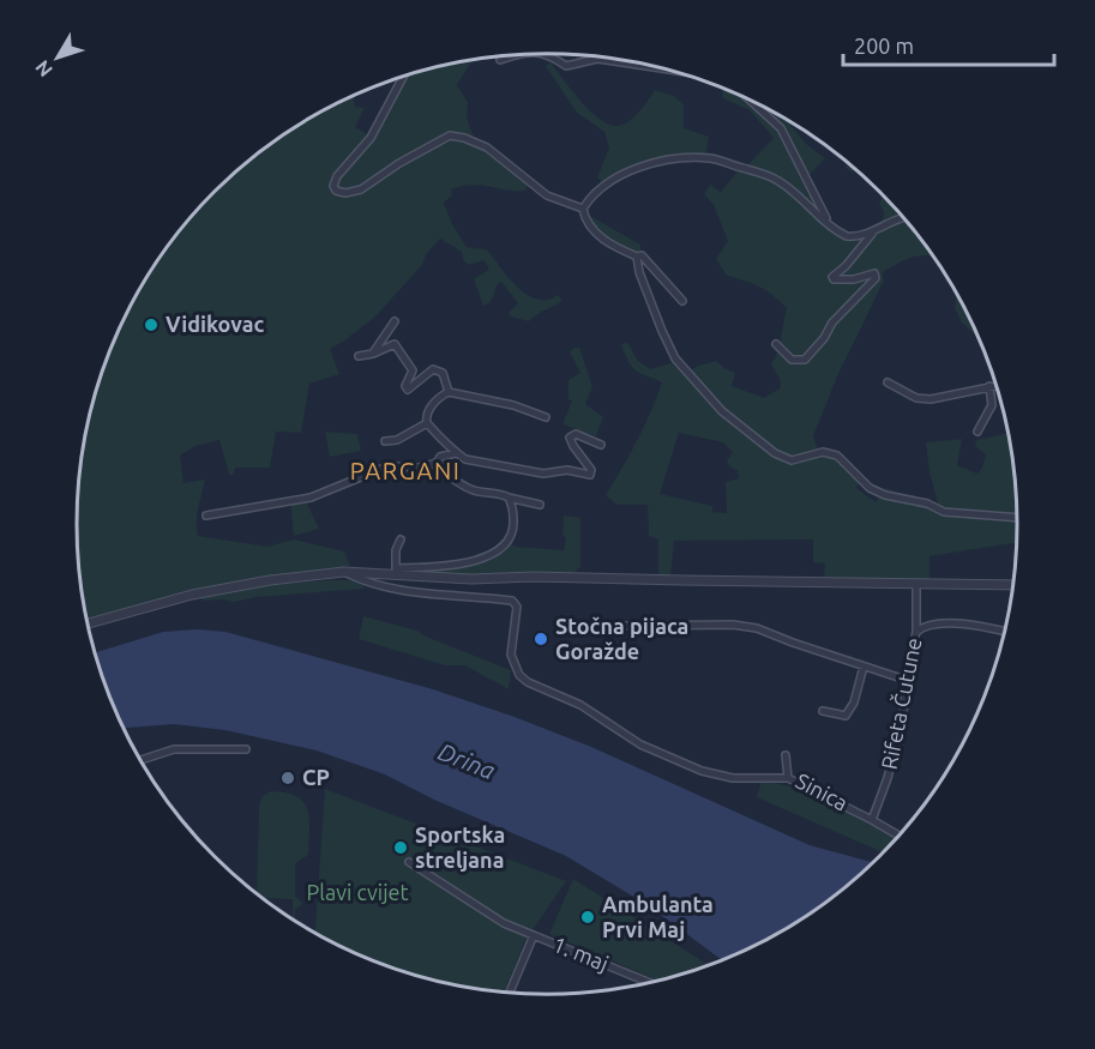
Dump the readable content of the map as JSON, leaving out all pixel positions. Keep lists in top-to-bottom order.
{
  "streets": {
    "street": ["Rifeta Čutune", "Sinica", "1. maj"]
  },
  "crossings": [
    ["Rifeta Čutune", "Sinica"]
  ],
  "districts": ["PARGANI"],
  "water": ["Drina"],
  "parks": ["Plavi cvijet"],
  "places": [
    "Vidikovac",
    "Stočna pijaca Goražde",
    "CP",
    "Sportska streljana",
    "Ambulanta Prvi Maj"
  ],
  "scale_bar": "200 m",
  "north": "bottom left"
}
